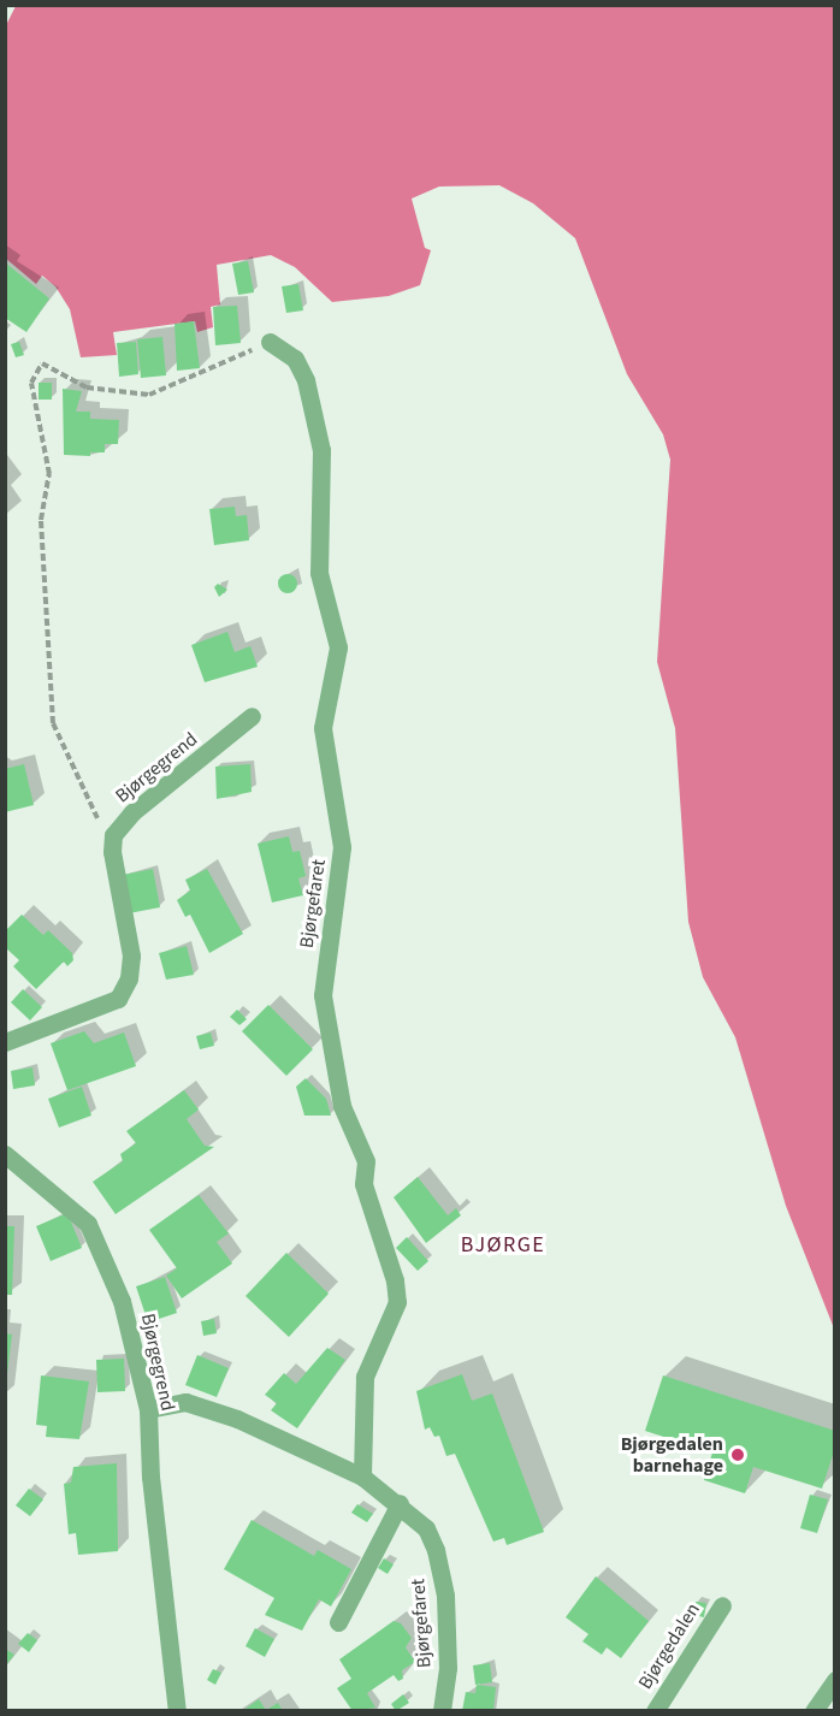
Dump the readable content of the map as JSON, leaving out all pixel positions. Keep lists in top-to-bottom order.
{
  "streets": {
    "street": ["Bjørgegrend", "Bjørgefaret", "Bjørgedalen"]
  },
  "crossings": [
    ["Bjørgegrend", "Bjørgefaret"]
  ],
  "districts": ["BJØRGE"],
  "places": ["Bjørgedalen barnehage"]
}
